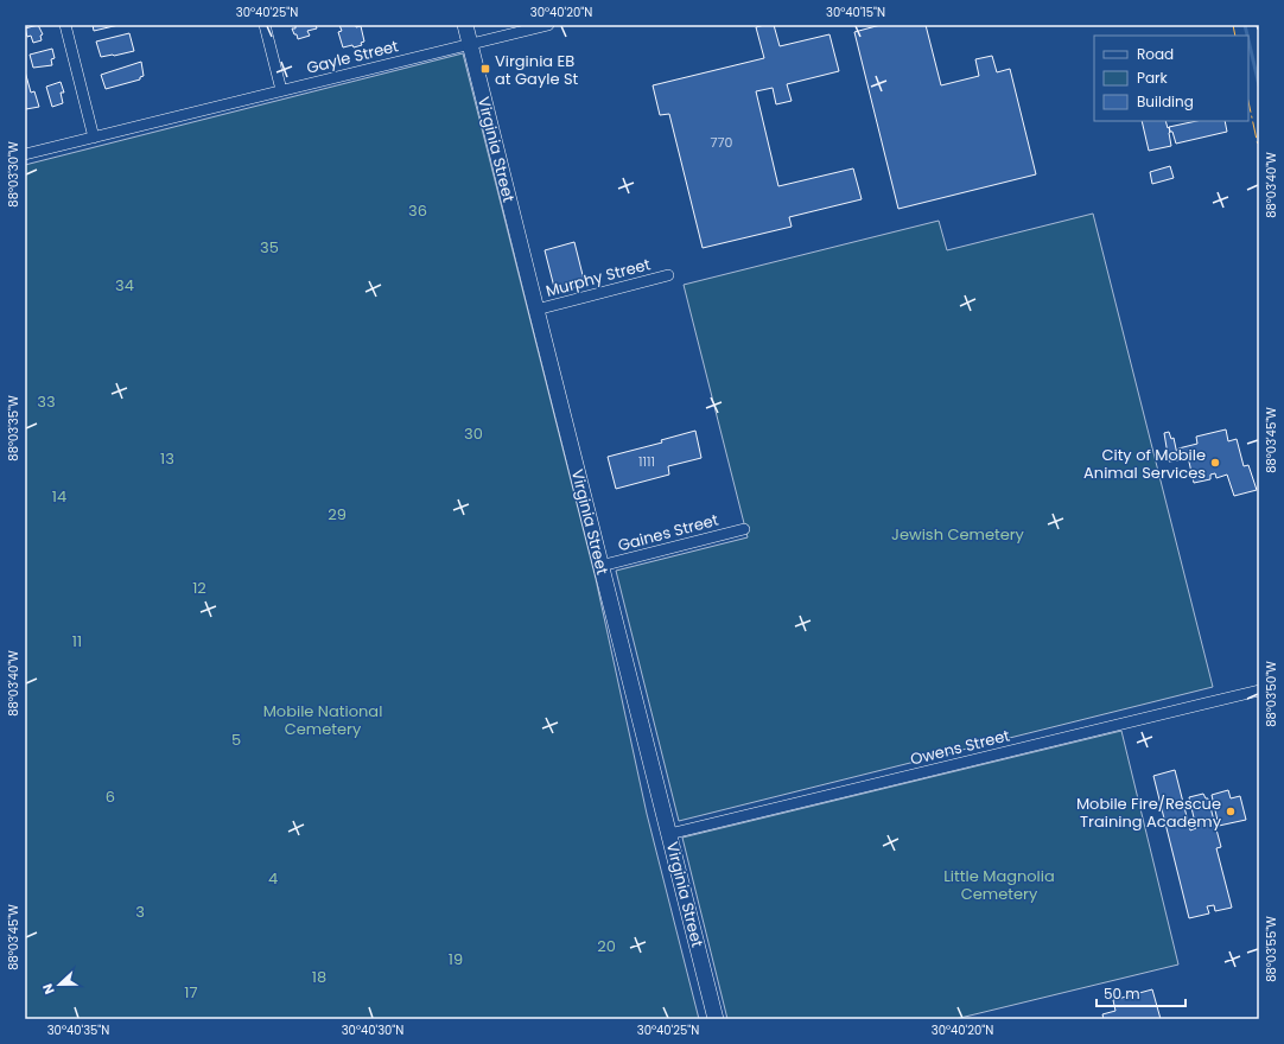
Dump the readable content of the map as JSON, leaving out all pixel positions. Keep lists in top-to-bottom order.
{
  "streets": {
    "street": [
      "Gayle Street",
      "Virginia Street",
      "Murphy Street",
      "Gaines Street",
      "Owens Street"
    ]
  },
  "crossings": [
    ["Gayle Street", "Virginia Street"],
    ["Virginia Street", "Murphy Street"],
    ["Virginia Street", "Gaines Street"],
    ["Virginia Street", "Owens Street"]
  ],
  "parks": [
    "36",
    "35",
    "34",
    "33",
    "30",
    "13",
    "14",
    "29",
    "Jewish Cemetery",
    "12",
    "11",
    "Mobile National Cemetery",
    "5",
    "6",
    "Little Magnolia Cemetery",
    "4",
    "3",
    "20",
    "19",
    "18",
    "17"
  ],
  "places": {
    "transit": ["Virginia EB at Gayle St"],
    "other": ["City of Mobile Animal Services", "Mobile Fire/Rescue Training Academy"]
  },
  "house_numbers": ["770", "1111"],
  "legend": ["Road", "Park", "Building"],
  "scale_bar": "50 m",
  "north": "left",
  "coordinates": [
    "30°40'25\"N",
    "30°40'20\"N",
    "30°40'15\"N",
    "88°03'30\"W",
    "88°03'40\"W",
    "88°03'35\"W",
    "88°03'45\"W",
    "88°03'50\"W",
    "88°03'55\"W",
    "30°40'35\"N",
    "30°40'30\"N"
  ]
}
